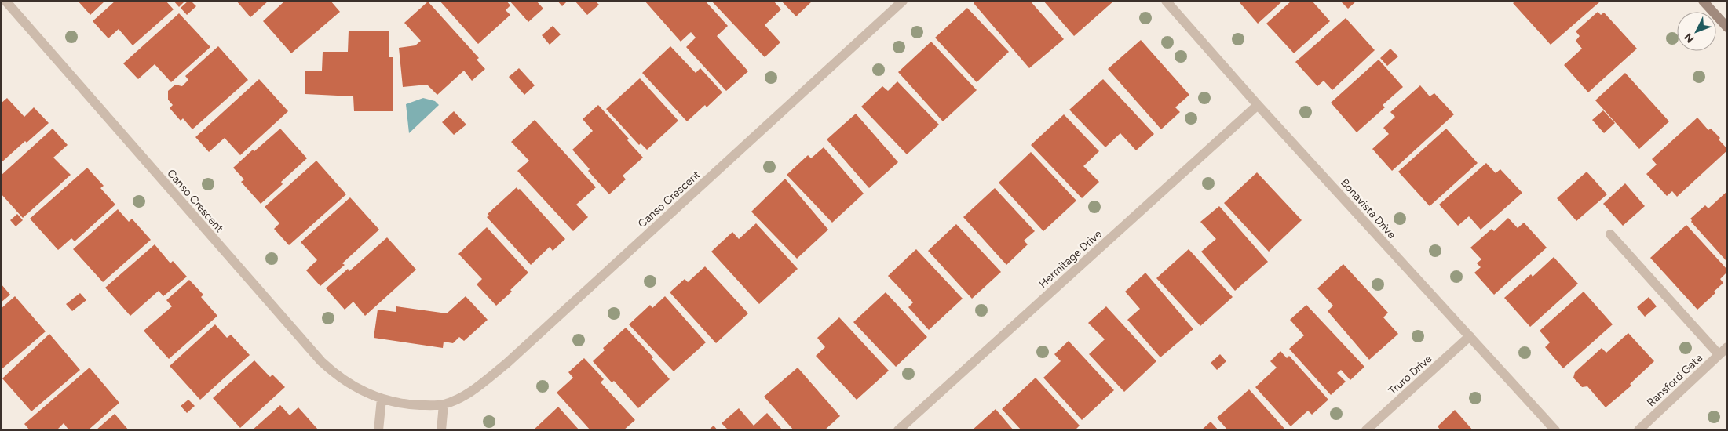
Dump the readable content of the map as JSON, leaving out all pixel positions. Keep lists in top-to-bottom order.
{
  "streets": {
    "street": [
      "Canso Crescent",
      "Bonavista Drive",
      "Hermitage Drive",
      "Truro Drive",
      "Ransford Gate"
    ]
  },
  "crossings": [
    ["Bonavista Drive", "Hermitage Drive"],
    ["Bonavista Drive", "Truro Drive"]
  ],
  "north": "bottom left"
}
